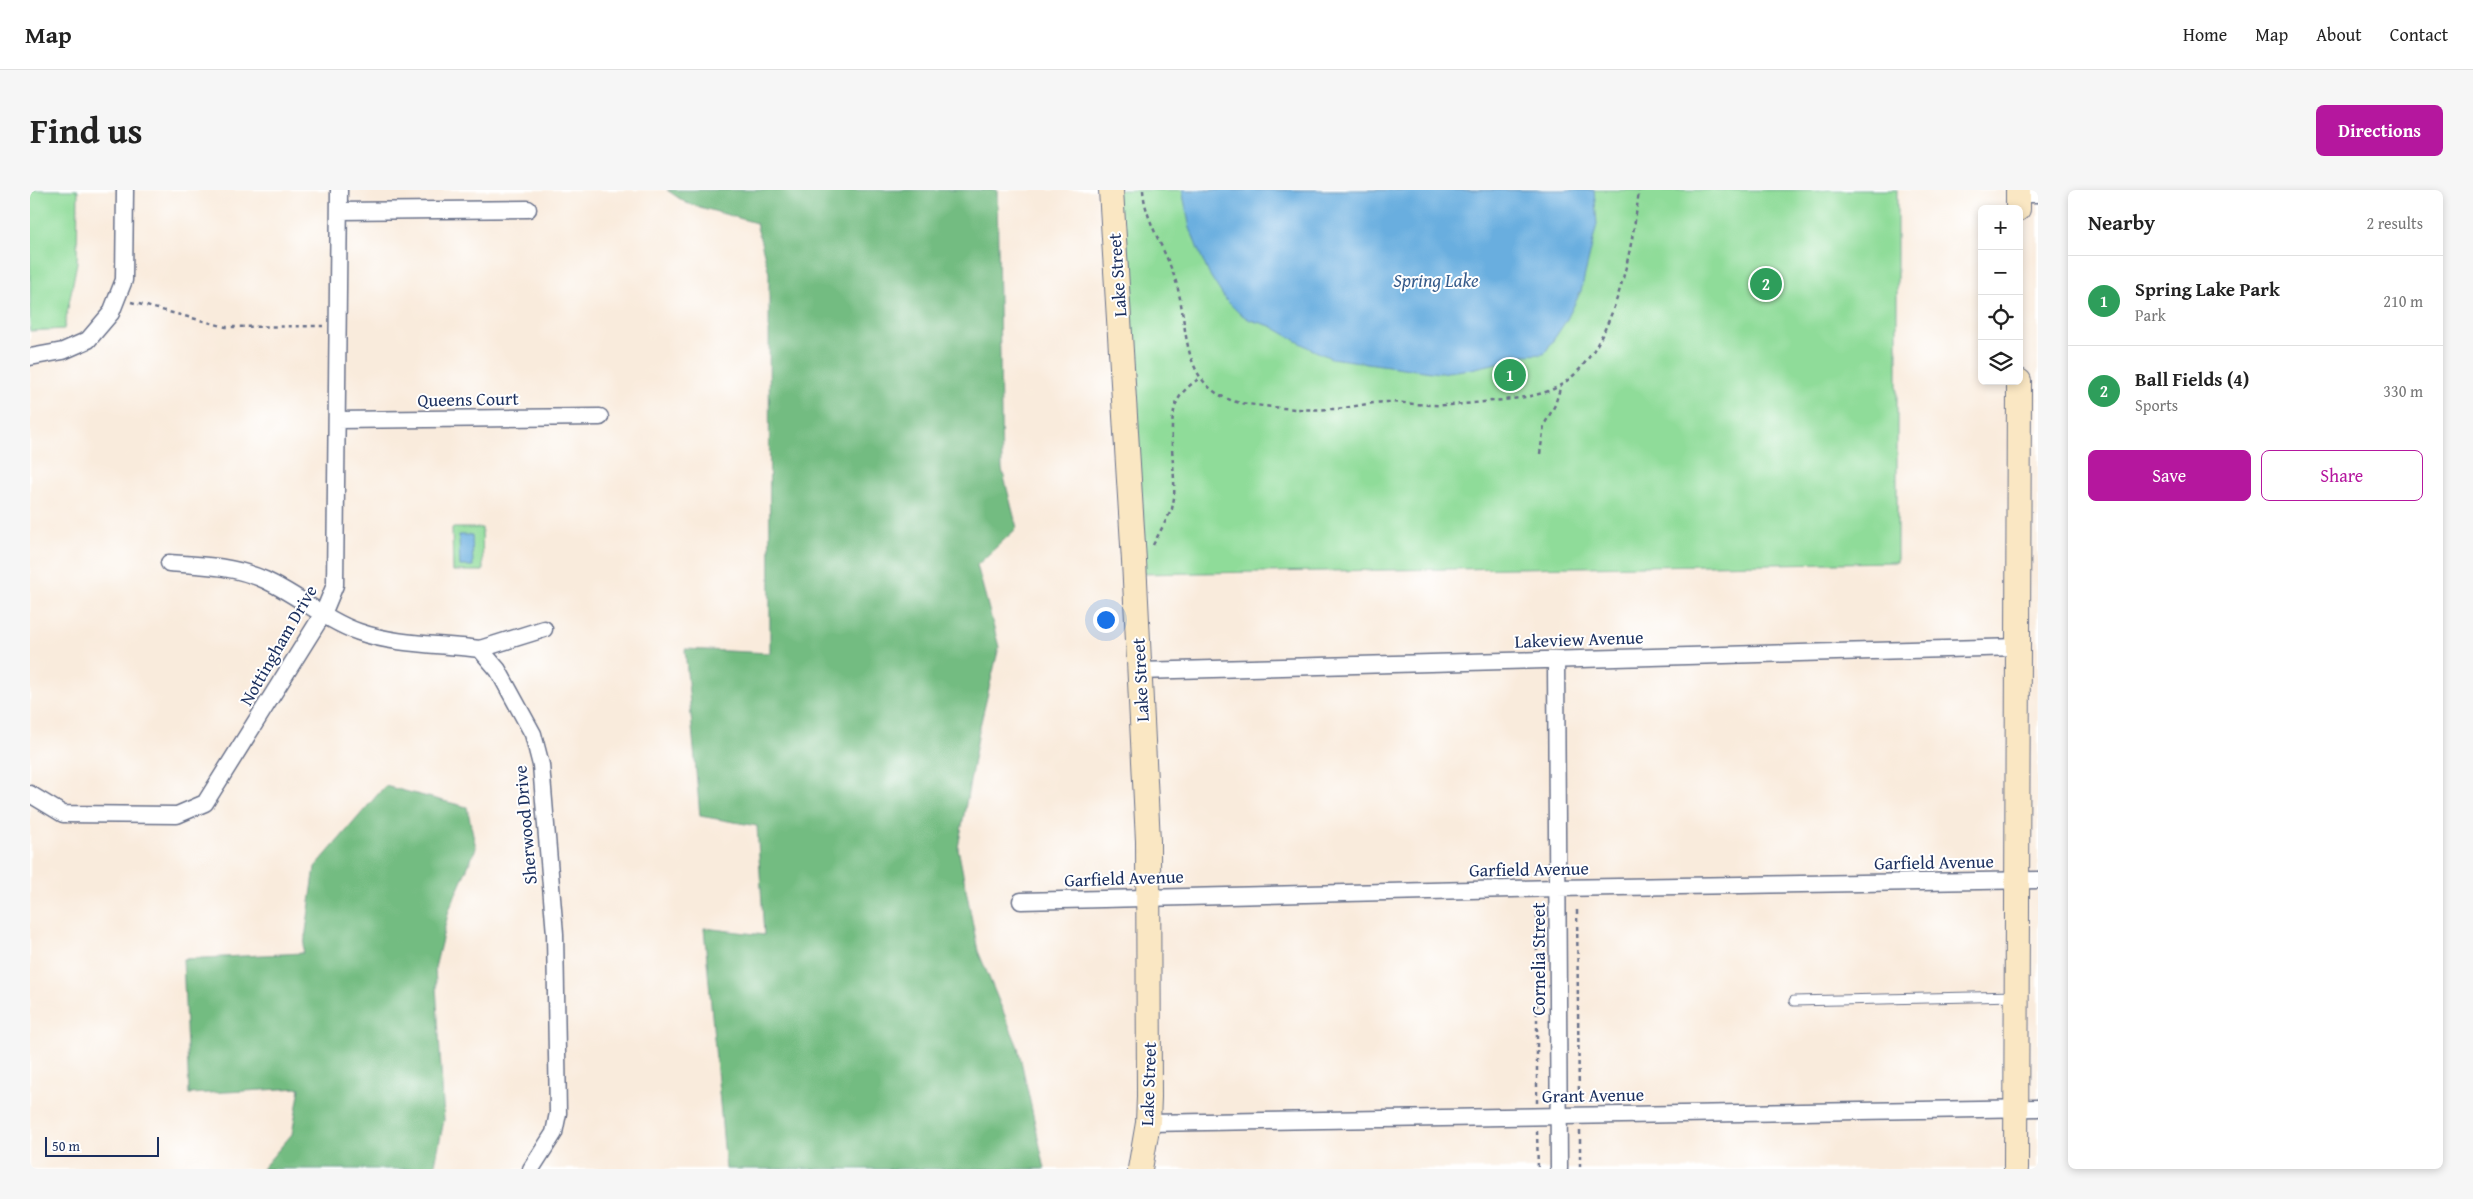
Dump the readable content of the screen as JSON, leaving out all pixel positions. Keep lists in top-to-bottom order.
{
  "streets": {
    "street": [
      "Lake Street",
      "Queens Court",
      "Lakeview Avenue",
      "Nottingham Drive",
      "Sherwood Drive",
      "Garfield Avenue",
      "Cornelia Street",
      "Grant Avenue"
    ]
  },
  "crossings": [
    ["Lake Street", "Lakeview Avenue"],
    ["Lake Street", "Garfield Avenue"],
    ["Lake Street", "Grant Avenue"],
    ["Queens Court", "Nottingham Drive"],
    ["Lakeview Avenue", "Cornelia Street"],
    ["Garfield Avenue", "Cornelia Street"],
    ["Cornelia Street", "Grant Avenue"]
  ],
  "water": ["Spring Lake"],
  "scale_bar": "50 m",
  "page": {
    "header": "Map",
    "nav": [
      "Home",
      "Map",
      "About",
      "Contact"
    ],
    "title": "Find us",
    "buttons": [
      "Directions",
      ["Save", "Share"]
    ],
    "heading": ["Nearby", "2 results"],
    "map_buttons": ["+", "−"],
    "list": [
      {
        "mark": "1",
        "name": "Spring Lake Park",
        "note": "Park",
        "value": "210 m"
      },
      {
        "mark": "2",
        "name": "Ball Fields (4)",
        "note": "Sports",
        "value": "330 m"
      }
    ],
    "pins": ["2", "1"],
    "scale": "50 m"
  }
}
